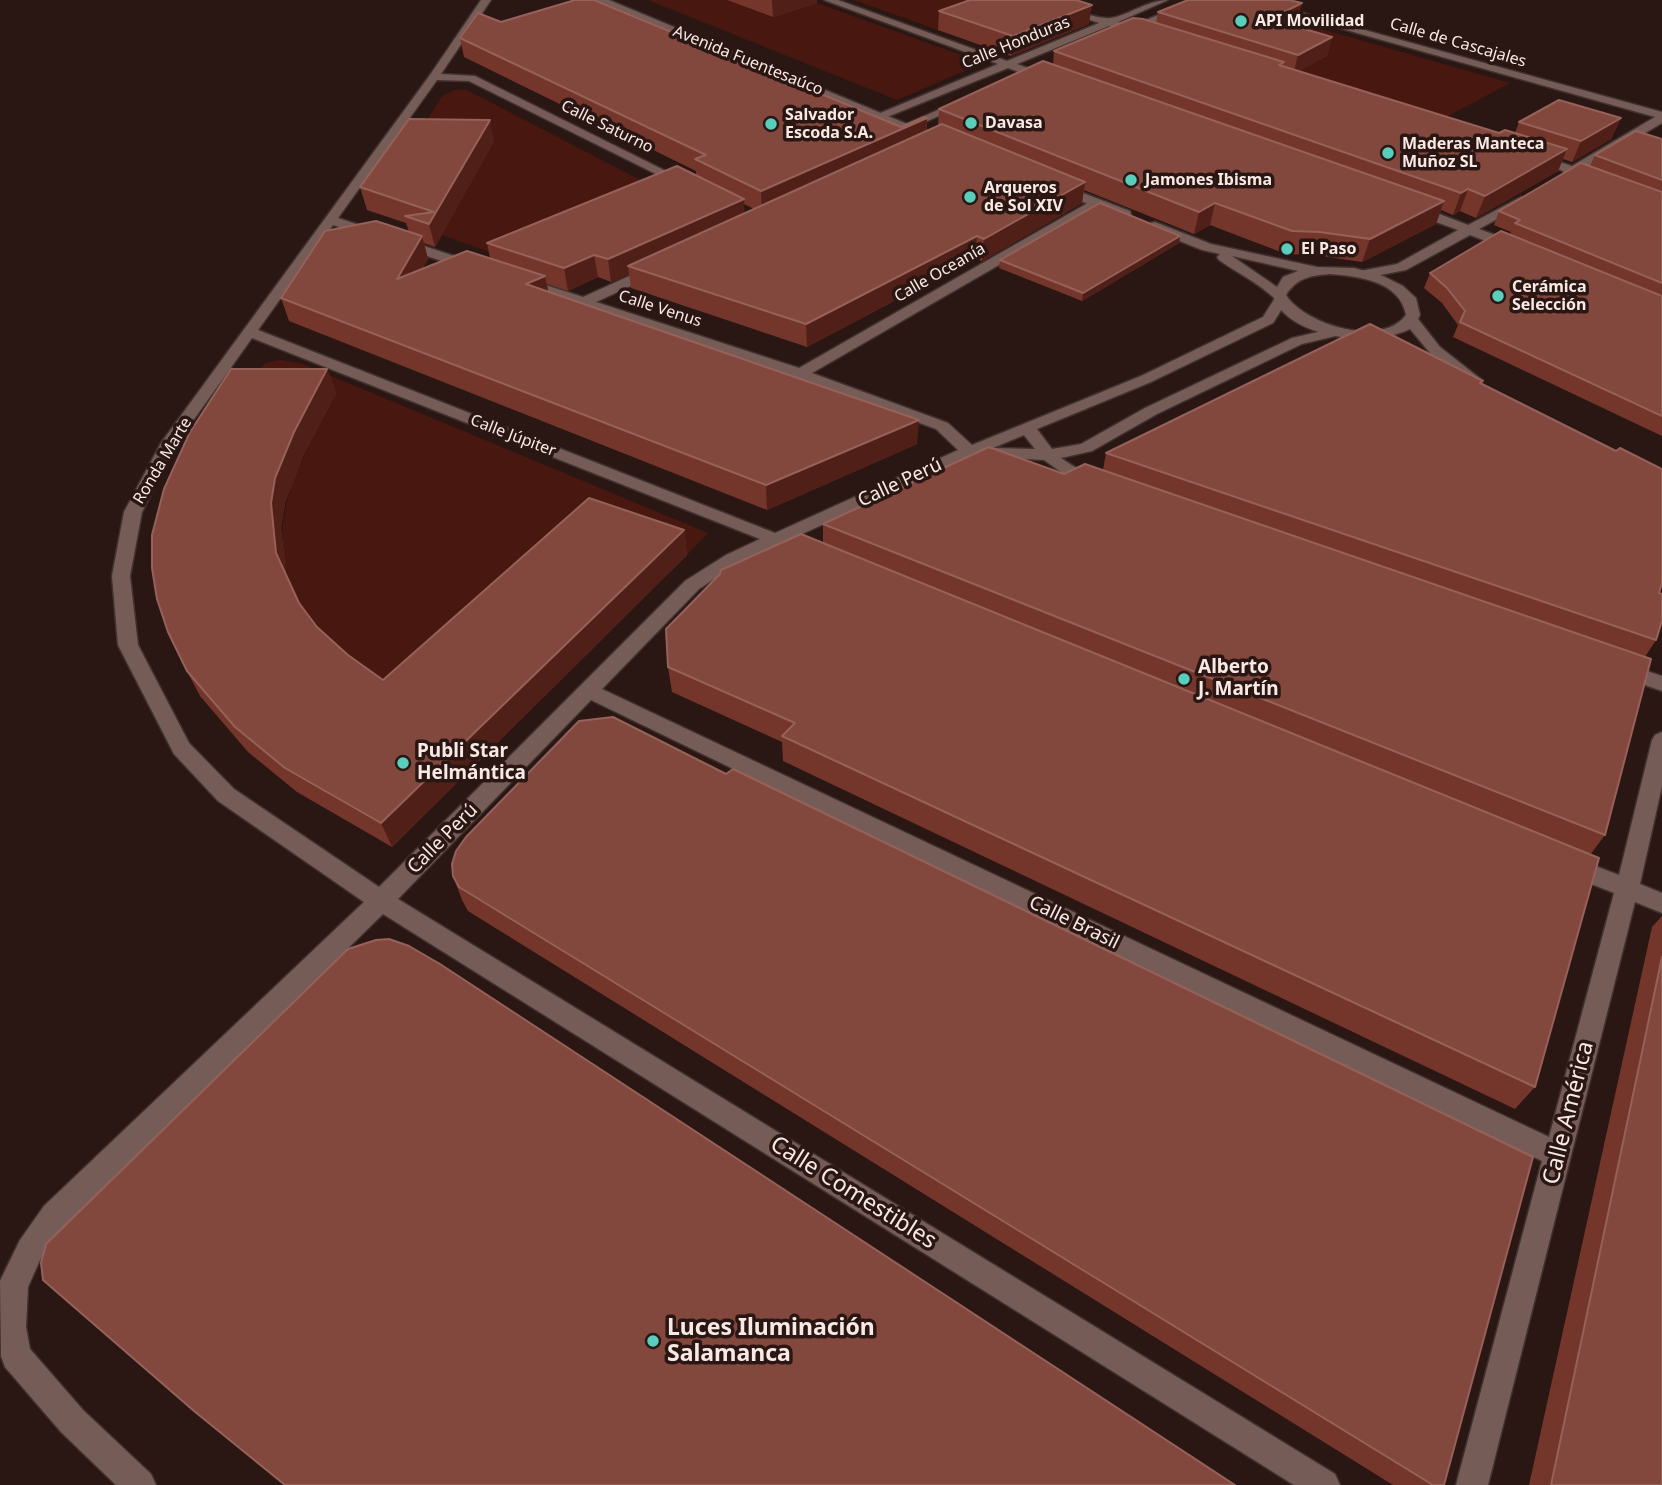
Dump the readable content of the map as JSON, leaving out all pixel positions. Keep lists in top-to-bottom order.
{
  "streets": {
    "street": [
      "Calle Honduras",
      "Calle de Cascajales",
      "Avenida Fuentesaúco",
      "Calle Saturno",
      "Calle Oceanía",
      "Calle Venus",
      "Calle Júpiter",
      "Ronda Marte",
      "Calle Perú",
      "Calle Brasil",
      "Calle América",
      "Calle Comestibles"
    ]
  },
  "crossings": [
    ["Calle Honduras", "Avenida Fuentesaúco"],
    ["Calle Saturno", "Ronda Marte"],
    ["Calle Oceanía", "Calle Venus"],
    ["Calle Venus", "Ronda Marte"],
    ["Calle Venus", "Calle Perú"],
    ["Calle Júpiter", "Ronda Marte"],
    ["Calle Júpiter", "Calle Perú"],
    ["Ronda Marte", "Calle Perú"],
    ["Ronda Marte", "Calle Comestibles"],
    ["Calle Perú", "Calle Brasil"],
    ["Calle Perú", "Calle Comestibles"],
    ["Calle Brasil", "Calle América"]
  ],
  "places": [
    "API Movilidad",
    "Davasa",
    "Salvador Escoda S.A.",
    "Maderas Manteca Muñoz SL",
    "Jamones Ibisma",
    "Arqueros de Sol XIV",
    "El Paso",
    "Cerámica Selección",
    "Alberto J. Martín",
    "Publi Star Helmántica",
    "Luces Iluminación Salamanca"
  ]
}
